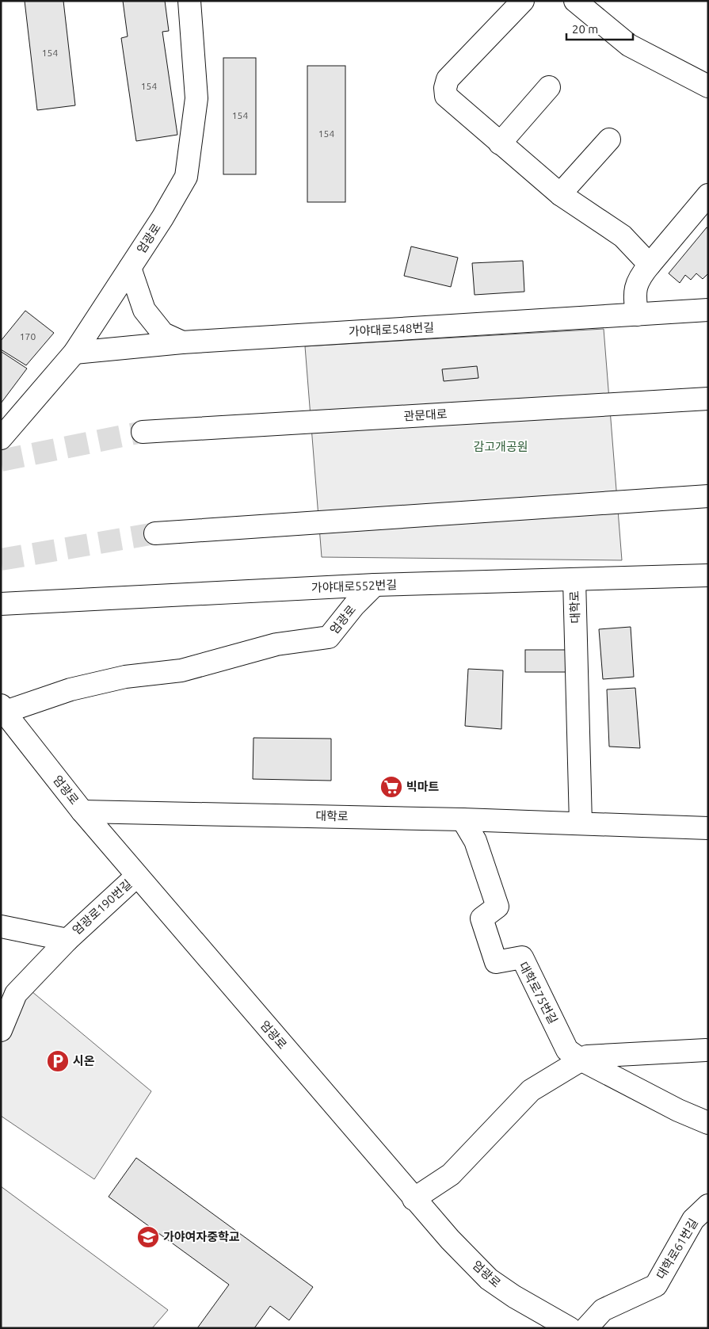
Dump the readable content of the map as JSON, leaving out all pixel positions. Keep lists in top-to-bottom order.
{
  "streets": {
    "main road": [
      "엄광로",
      "가야대로548번길",
      "관문대로",
      "가야대로552번길",
      "대학로",
      "엄광로190번길",
      "대학로75번길",
      "대학로61번길"
    ]
  },
  "crossings": [
    ["엄광로", "가야대로548번길"],
    ["엄광로", "가야대로552번길"],
    ["엄광로", "대학로"],
    ["엄광로", "엄광로190번길"],
    ["가야대로552번길", "대학로"],
    ["대학로", "대학로75번길"]
  ],
  "parks": ["감고개공원"],
  "places": {
    "supermarket": ["빅마트"],
    "parking": ["시온"],
    "school or university": ["가야여자중학교"]
  },
  "house_numbers": [
    "154",
    "154",
    "154",
    "154",
    "170"
  ],
  "scale_bar": "20 m"
}
